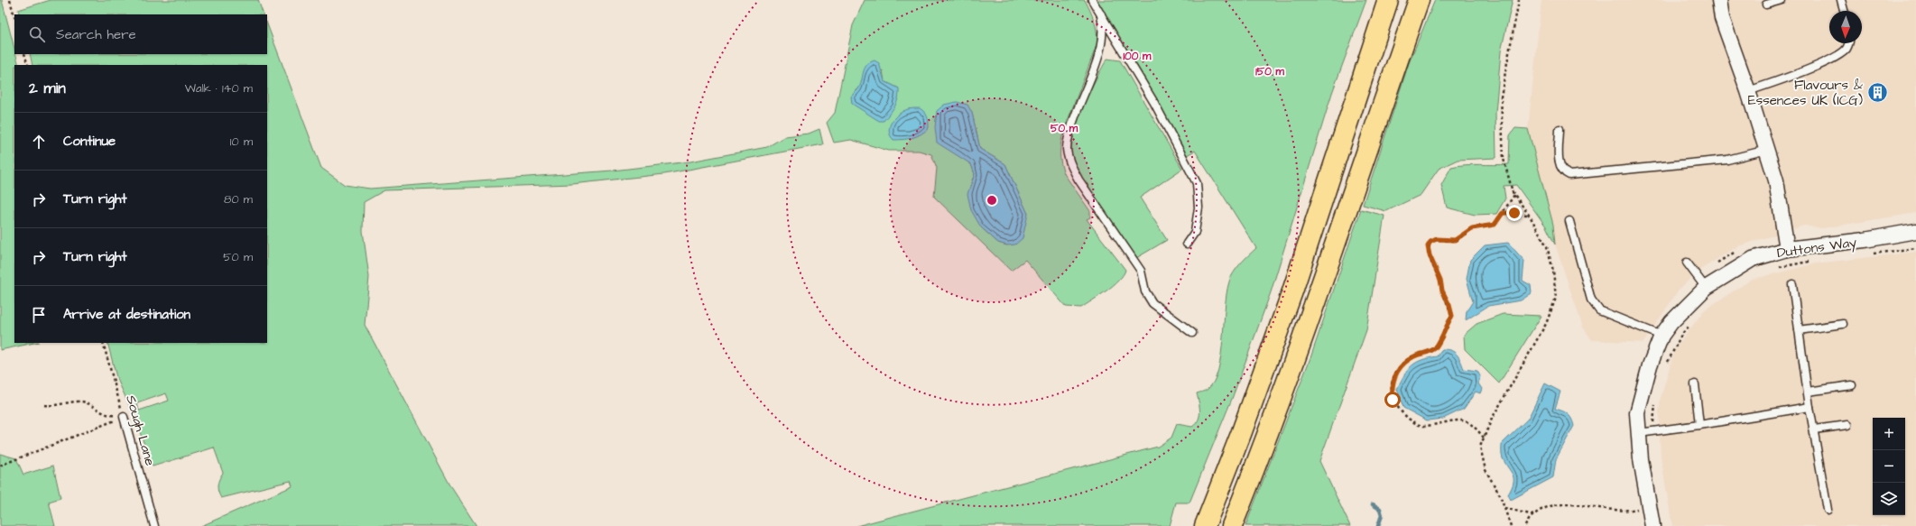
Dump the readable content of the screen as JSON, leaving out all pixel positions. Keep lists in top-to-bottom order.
{
  "streets": {
    "street": ["Duttons Way"],
    "lane": ["Sough Lane"]
  },
  "places": {
    "building": ["Flavours & Essences UK (ICG)"]
  },
  "north": "bottom",
  "page": {
    "search": "Search here",
    "heading": ["2 min", "Walk · 140 m"],
    "list": [
      ["Continue", "10 m"],
      ["Turn right", "80 m"],
      ["Turn right", "50 m"],
      "Arrive at destination"
    ],
    "map_buttons": ["+", "−"]
  },
  "rings": ["100 m", "150 m", "50 m"]
}
